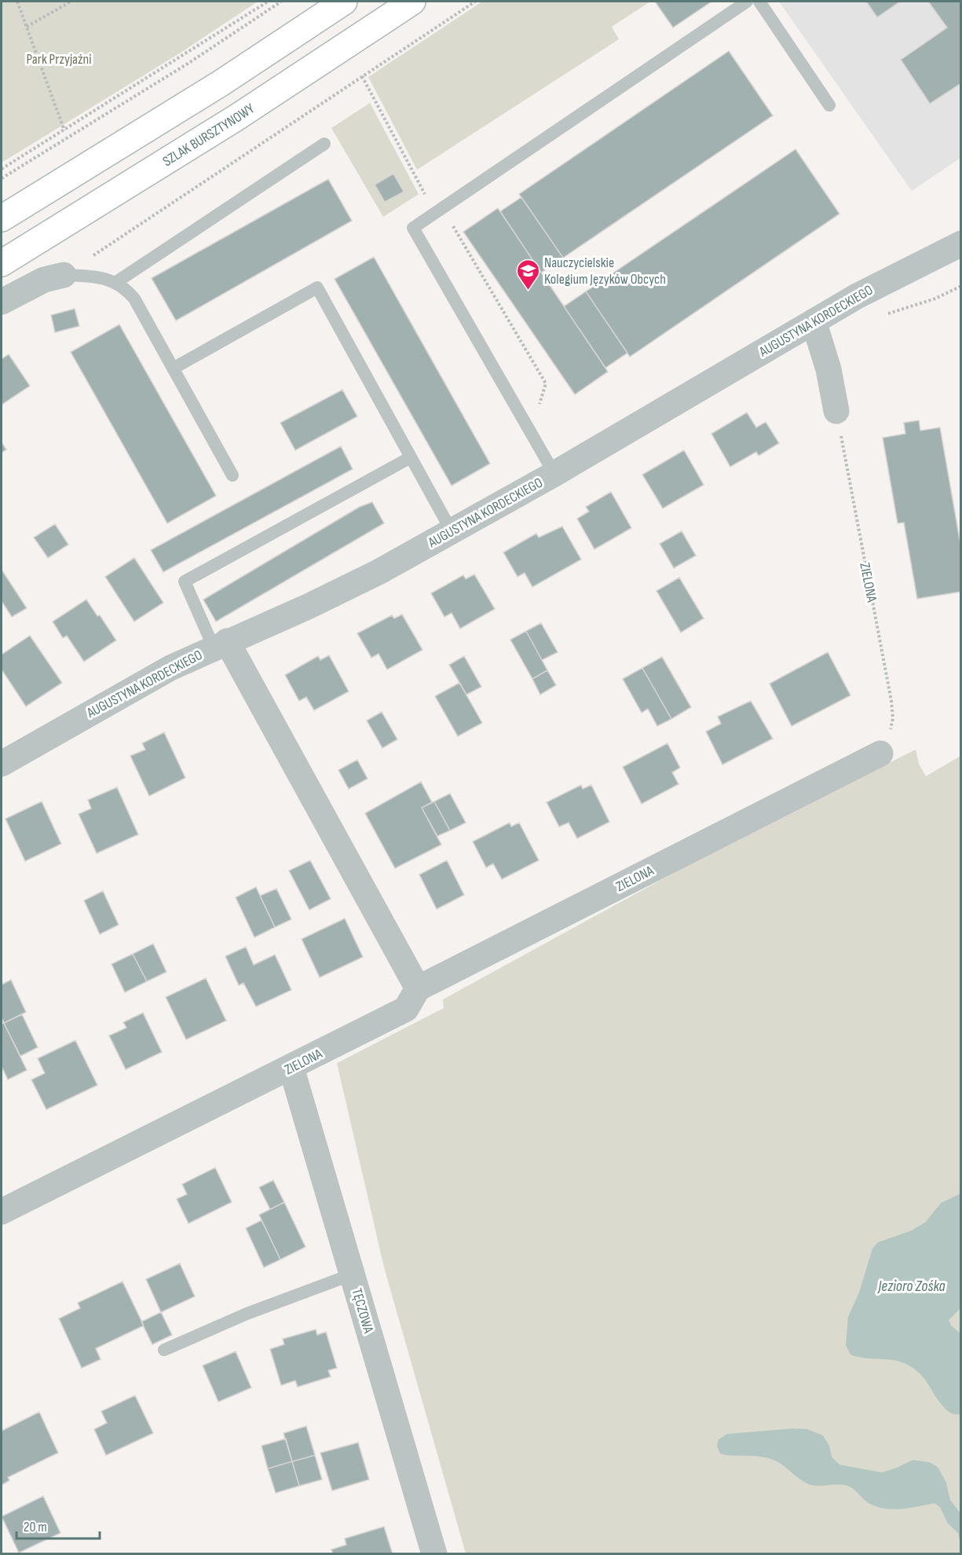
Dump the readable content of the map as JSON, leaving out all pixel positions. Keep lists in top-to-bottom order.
{
  "streets": {
    "main road": ["SZLAK BURSZTYNOWY"],
    "street": ["AUGUSTYNA KORDECKIEGO", "ZIELONA", "TĘCZOWA"]
  },
  "crossings": [
    ["ZIELONA", "TĘCZOWA"]
  ],
  "water": ["Jezioro Zośka"],
  "parks": ["Park Przyjaźni"],
  "places": {
    "school or university": ["Nauczycielskie Kolegium Języków Obcych"]
  },
  "scale_bar": "20 m"
}
